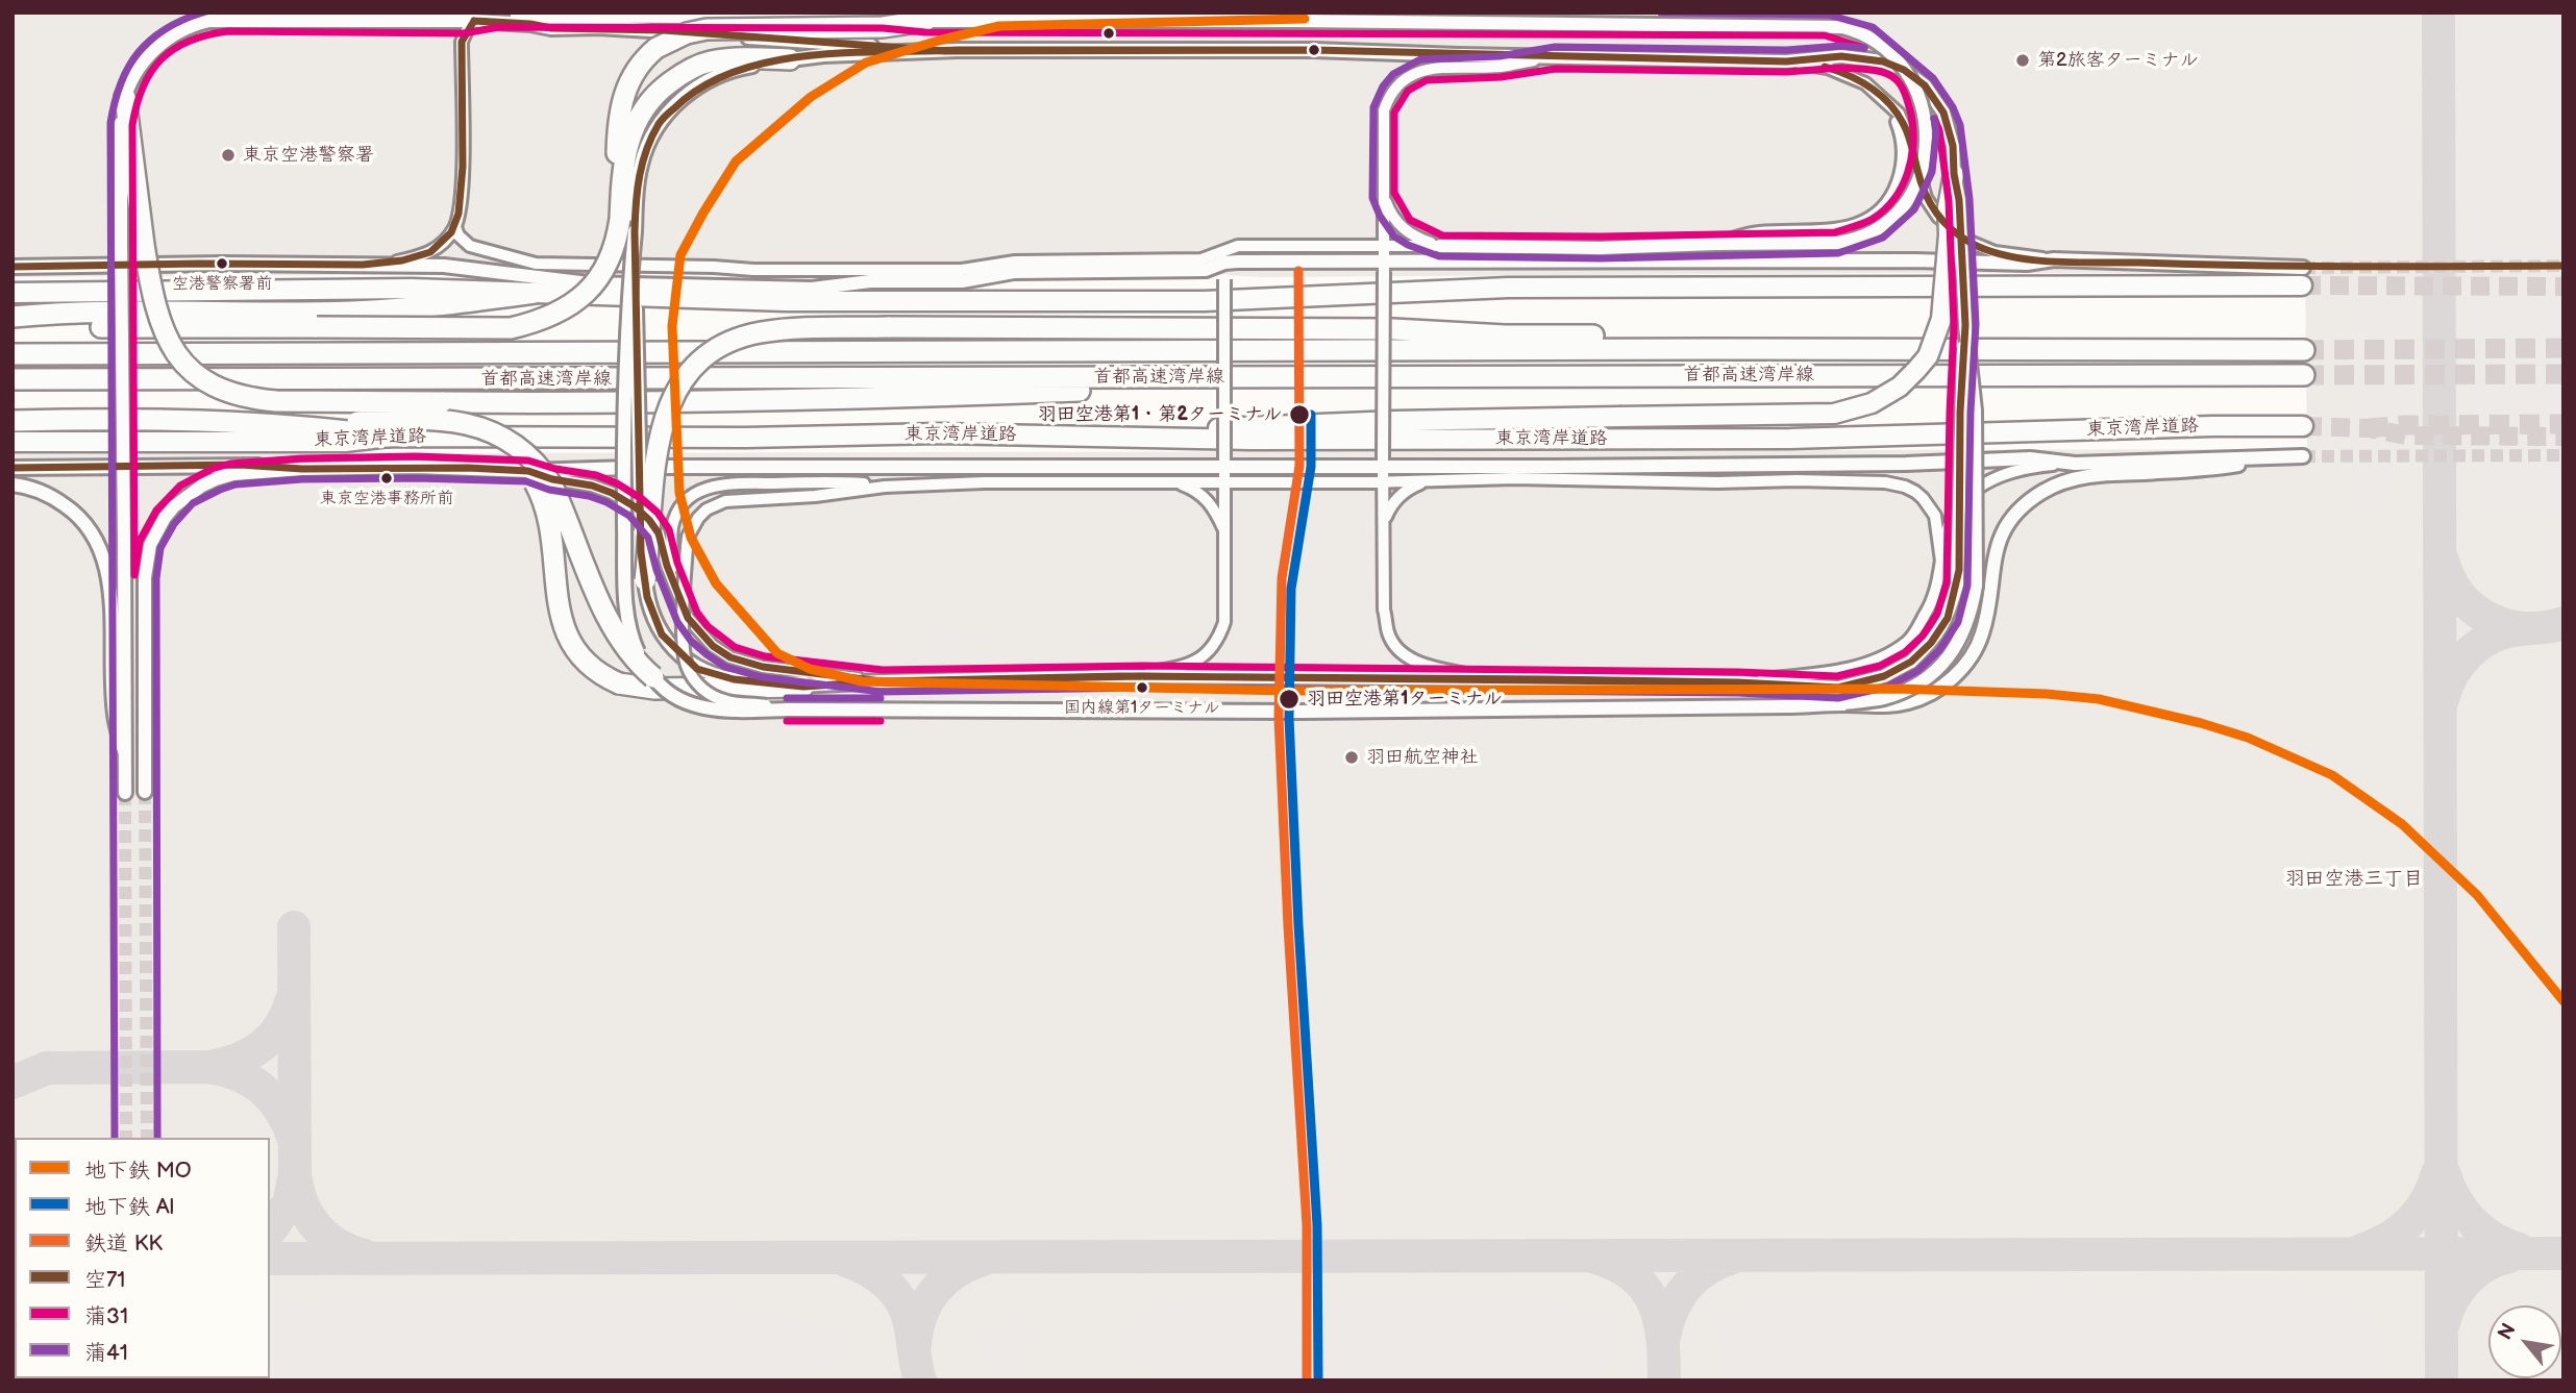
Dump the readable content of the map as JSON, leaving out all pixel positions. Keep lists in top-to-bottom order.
{
  "streets": {
    "highway": ["首都高速湾岸線", "東京湾岸道路"]
  },
  "districts": ["羽田空港三丁目"],
  "places": [
    "第2旅客ターミナル",
    "東京空港警察署",
    "空港警察署前",
    "羽田空港第1・第2ターミナル",
    "東京空港事務所前",
    "国内線第1ターミナル",
    "羽田空港第1ターミナル",
    "羽田航空神社"
  ],
  "lines": [
    "transit line 蒲41",
    "metro line MO",
    "transit line 空71",
    "transit line 蒲31",
    "rail line KK",
    "metro line Al"
  ],
  "legend": [
    "地下鉄 MO",
    "地下鉄 Al",
    "鉄道 KK",
    "空71",
    "蒲31",
    "蒲41"
  ],
  "north": "top left"
}
